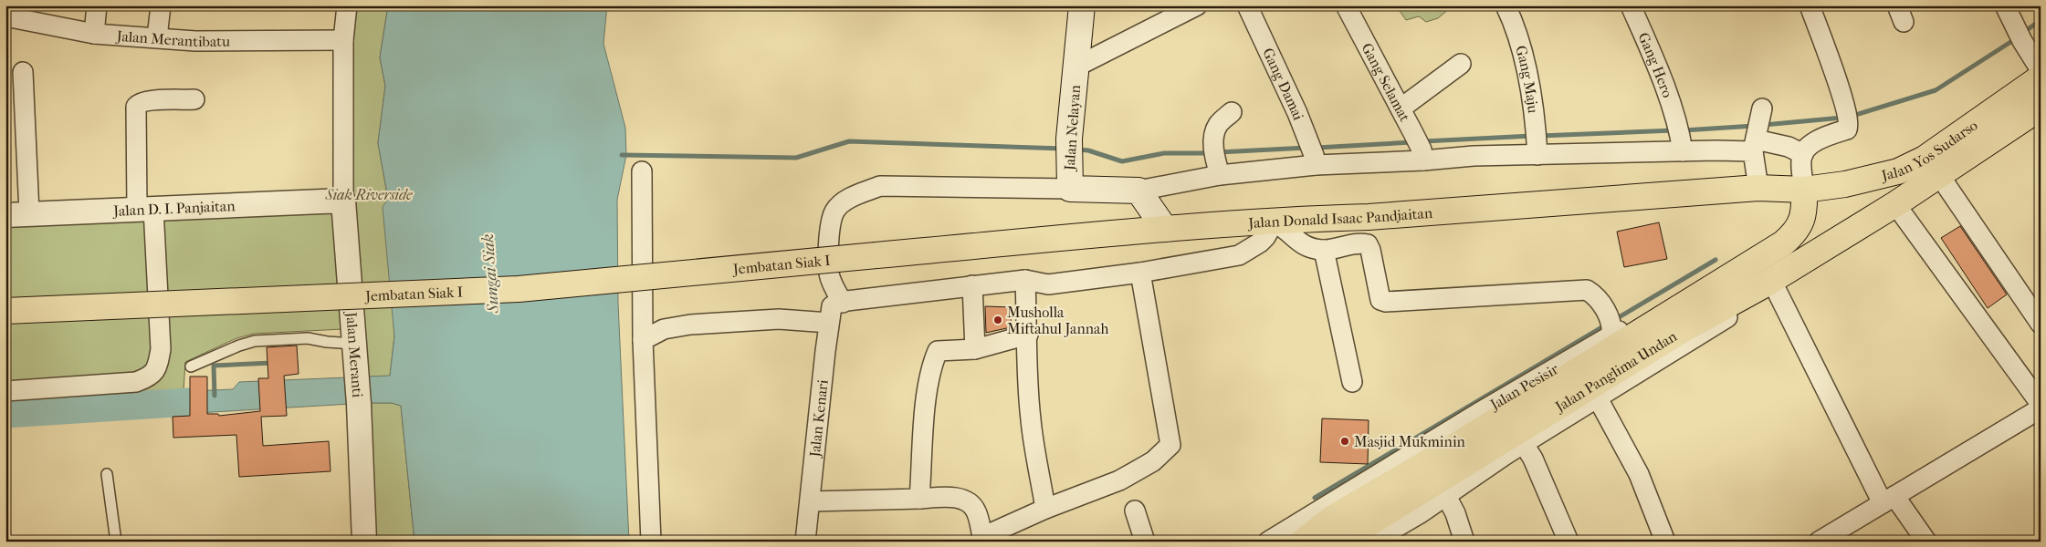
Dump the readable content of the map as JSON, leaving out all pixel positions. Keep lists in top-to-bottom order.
{
  "streets": {
    "main road": [
      "Jalan Nelayan",
      "Jalan Yos Sudarso",
      "Jalan Donald Isaac Pandjaitan",
      "Jembatan Siak I",
      "Jalan Panglima Undan"
    ],
    "street": [
      "Jalan Merantibatu",
      "Gang Hero",
      "Gang Maju",
      "Gang Selamat",
      "Gang Damai",
      "Jalan D. I. Panjaitan",
      "Jalan Meranti",
      "Jalan Pesisir",
      "Jalan Kenari"
    ]
  },
  "crossings": [
    ["Jalan Merantibatu", "Jalan Meranti"],
    ["Jalan Yos Sudarso", "Jalan Donald Isaac Pandjaitan"],
    ["Jalan Yos Sudarso", "Jalan Panglima Undan"],
    ["Jalan D. I. Panjaitan", "Jalan Meranti"],
    ["Jalan Donald Isaac Pandjaitan", "Jembatan Siak I"],
    ["Jalan Donald Isaac Pandjaitan", "Jalan Panglima Undan"],
    ["Jalan Panglima Undan", "Jalan Pesisir"]
  ],
  "water": ["Sungai Siak"],
  "parks": ["Siak Riverside"],
  "places": ["Musholla Miftahul Jannah", "Masjid Mukminin"]
}
